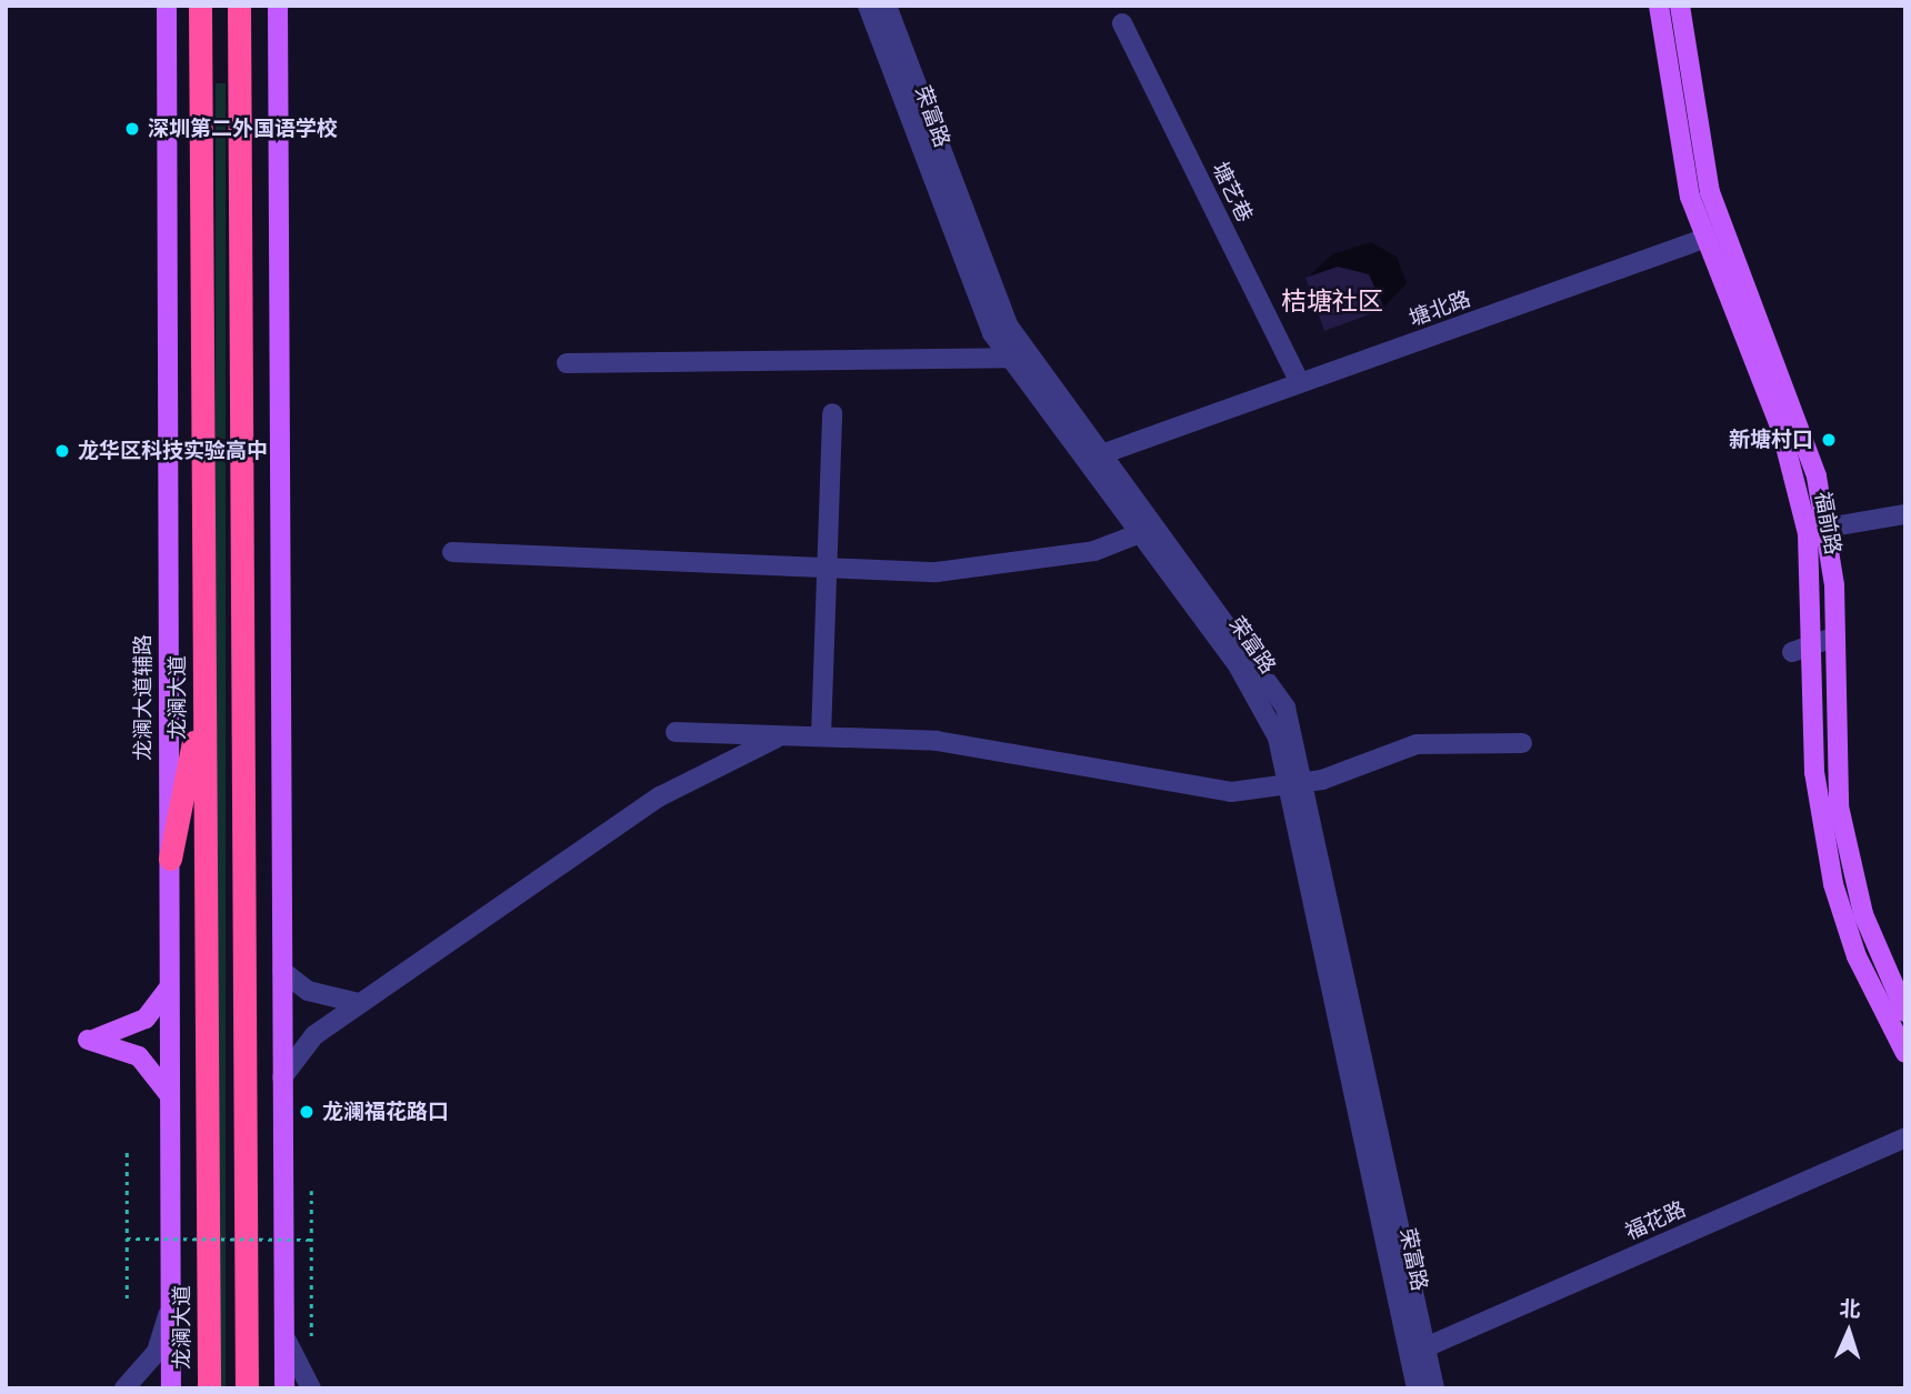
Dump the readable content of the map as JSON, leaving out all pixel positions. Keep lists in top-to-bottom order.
{
  "streets": {
    "highway": ["龙澜大道"],
    "main road": ["福前路", "龙澜大道辅路"],
    "street": [
      "荣富路",
      "塘艺巷",
      "塘北路",
      "福花路"
    ]
  },
  "crossings": [
    ["荣富路", "塘北路"],
    ["荣富路", "福花路"],
    ["塘艺巷", "塘北路"],
    ["塘北路", "福前路"]
  ],
  "districts": ["桔塘社区"],
  "places": [
    "深圳第二外国语学校",
    "新塘村口",
    "龙华区科技实验高中",
    "龙澜福花路口"
  ],
  "north": "top"
}
